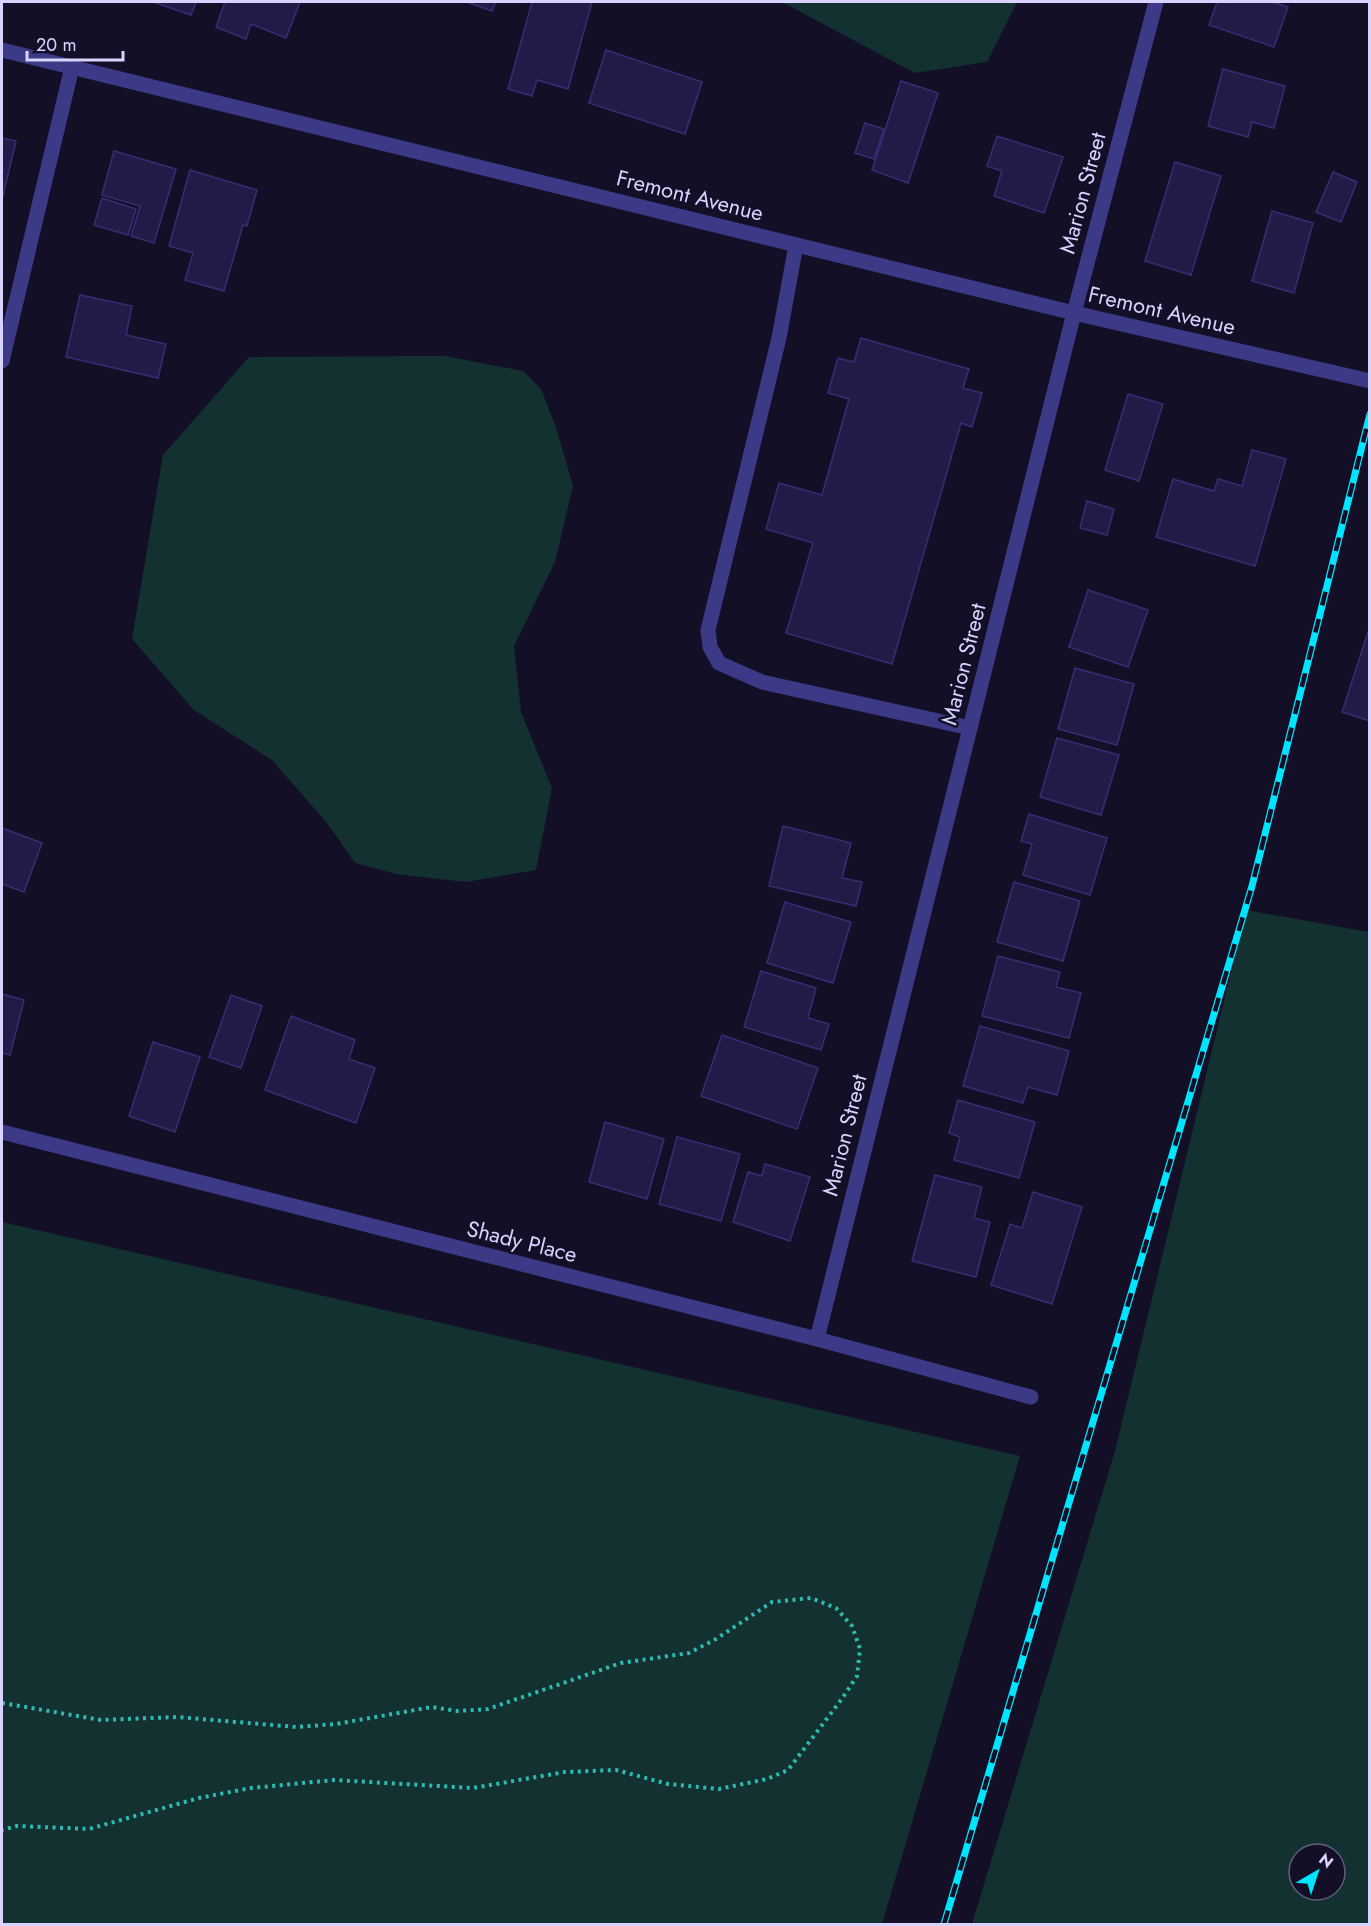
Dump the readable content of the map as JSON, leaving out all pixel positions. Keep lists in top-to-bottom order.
{
  "streets": {
    "street": ["Marion Street", "Fremont Avenue", "Shady Place"]
  },
  "crossings": [
    ["Marion Street", "Fremont Avenue"],
    ["Marion Street", "Shady Place"]
  ],
  "scale_bar": "20 m",
  "north": "top right"
}
